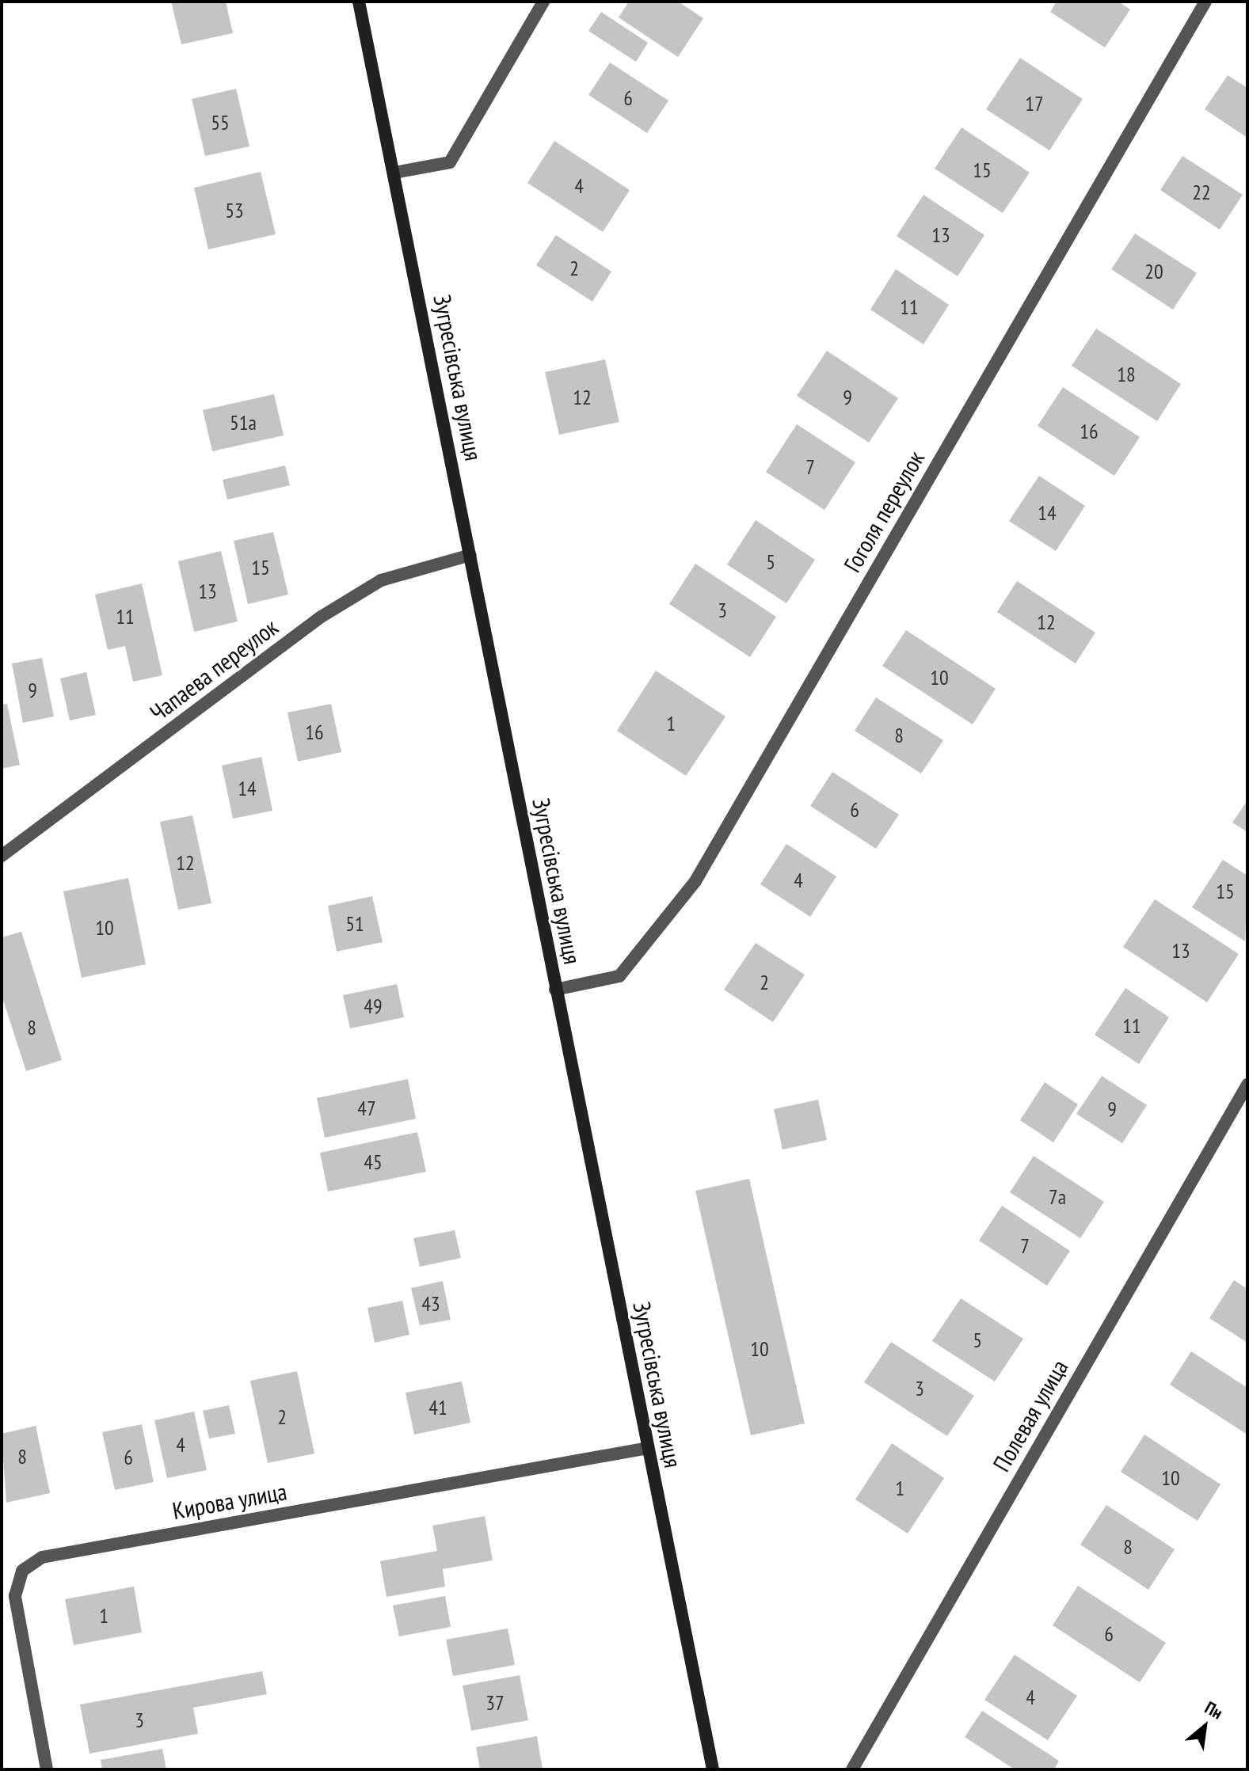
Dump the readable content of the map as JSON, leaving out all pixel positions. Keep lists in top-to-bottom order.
{
  "streets": {
    "street": [
      "Зугресівська вулиця",
      "Гоголя переулок",
      "Чапаева переулок",
      "Полевая улица",
      "Кирова улица"
    ]
  },
  "crossings": [
    ["Зугресівська вулиця", "Гоголя переулок"],
    ["Зугресівська вулиця", "Чапаева переулок"],
    ["Зугресівська вулиця", "Кирова улица"]
  ],
  "house_numbers": [
    "6",
    "17",
    "55",
    "15",
    "4",
    "22",
    "53",
    "13",
    "2",
    "20",
    "11",
    "18",
    "12",
    "9",
    "51а",
    "16",
    "7",
    "14",
    "5",
    "15",
    "13",
    "3",
    "11",
    "12",
    "10",
    "9",
    "1",
    "16",
    "8",
    "14",
    "6",
    "12",
    "4",
    "15",
    "51",
    "10",
    "13",
    "2",
    "49",
    "11",
    "8",
    "47",
    "9",
    "45",
    "7а",
    "7",
    "43",
    "5",
    "10",
    "3",
    "41",
    "2",
    "4",
    "8",
    "6",
    "10",
    "1",
    "8",
    "1",
    "6",
    "4",
    "37",
    "3"
  ],
  "north": "top right"
}
